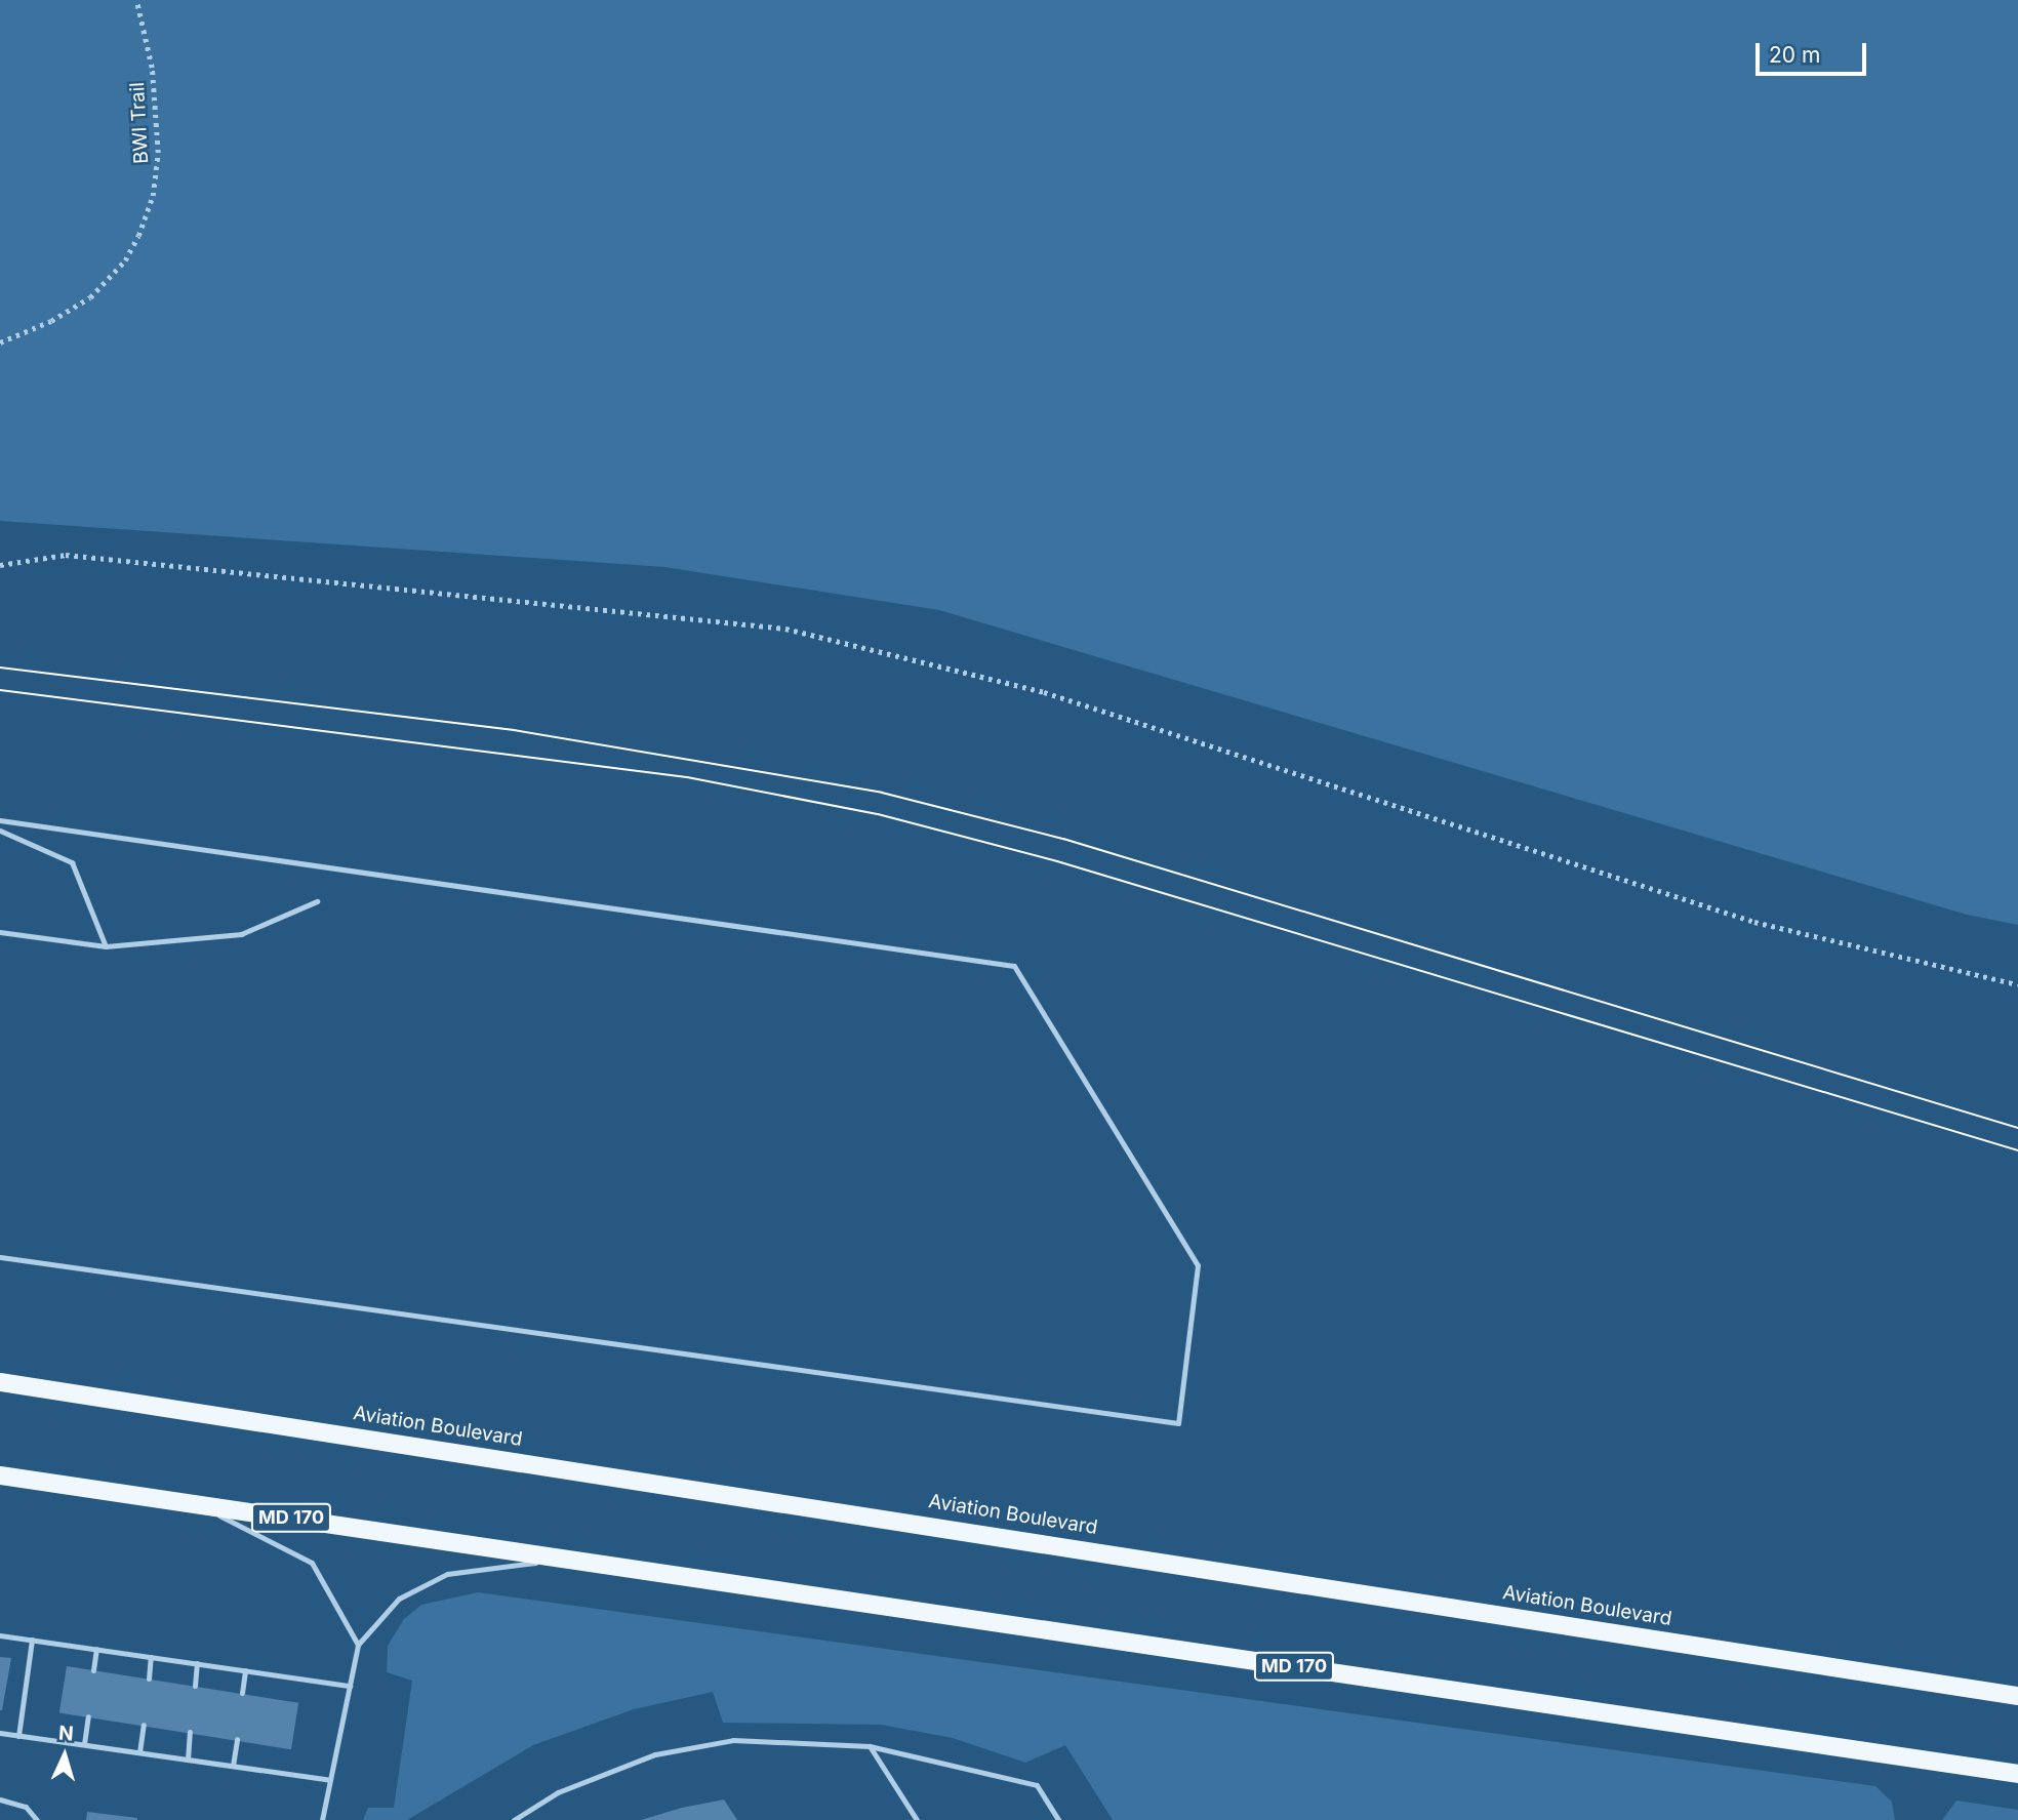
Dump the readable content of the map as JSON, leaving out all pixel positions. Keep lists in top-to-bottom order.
{
  "streets": {
    "main road": ["Aviation Boulevard", "MD 170"],
    "path": ["BWI Trail"]
  },
  "scale_bar": "20 m",
  "north": "top"
}
